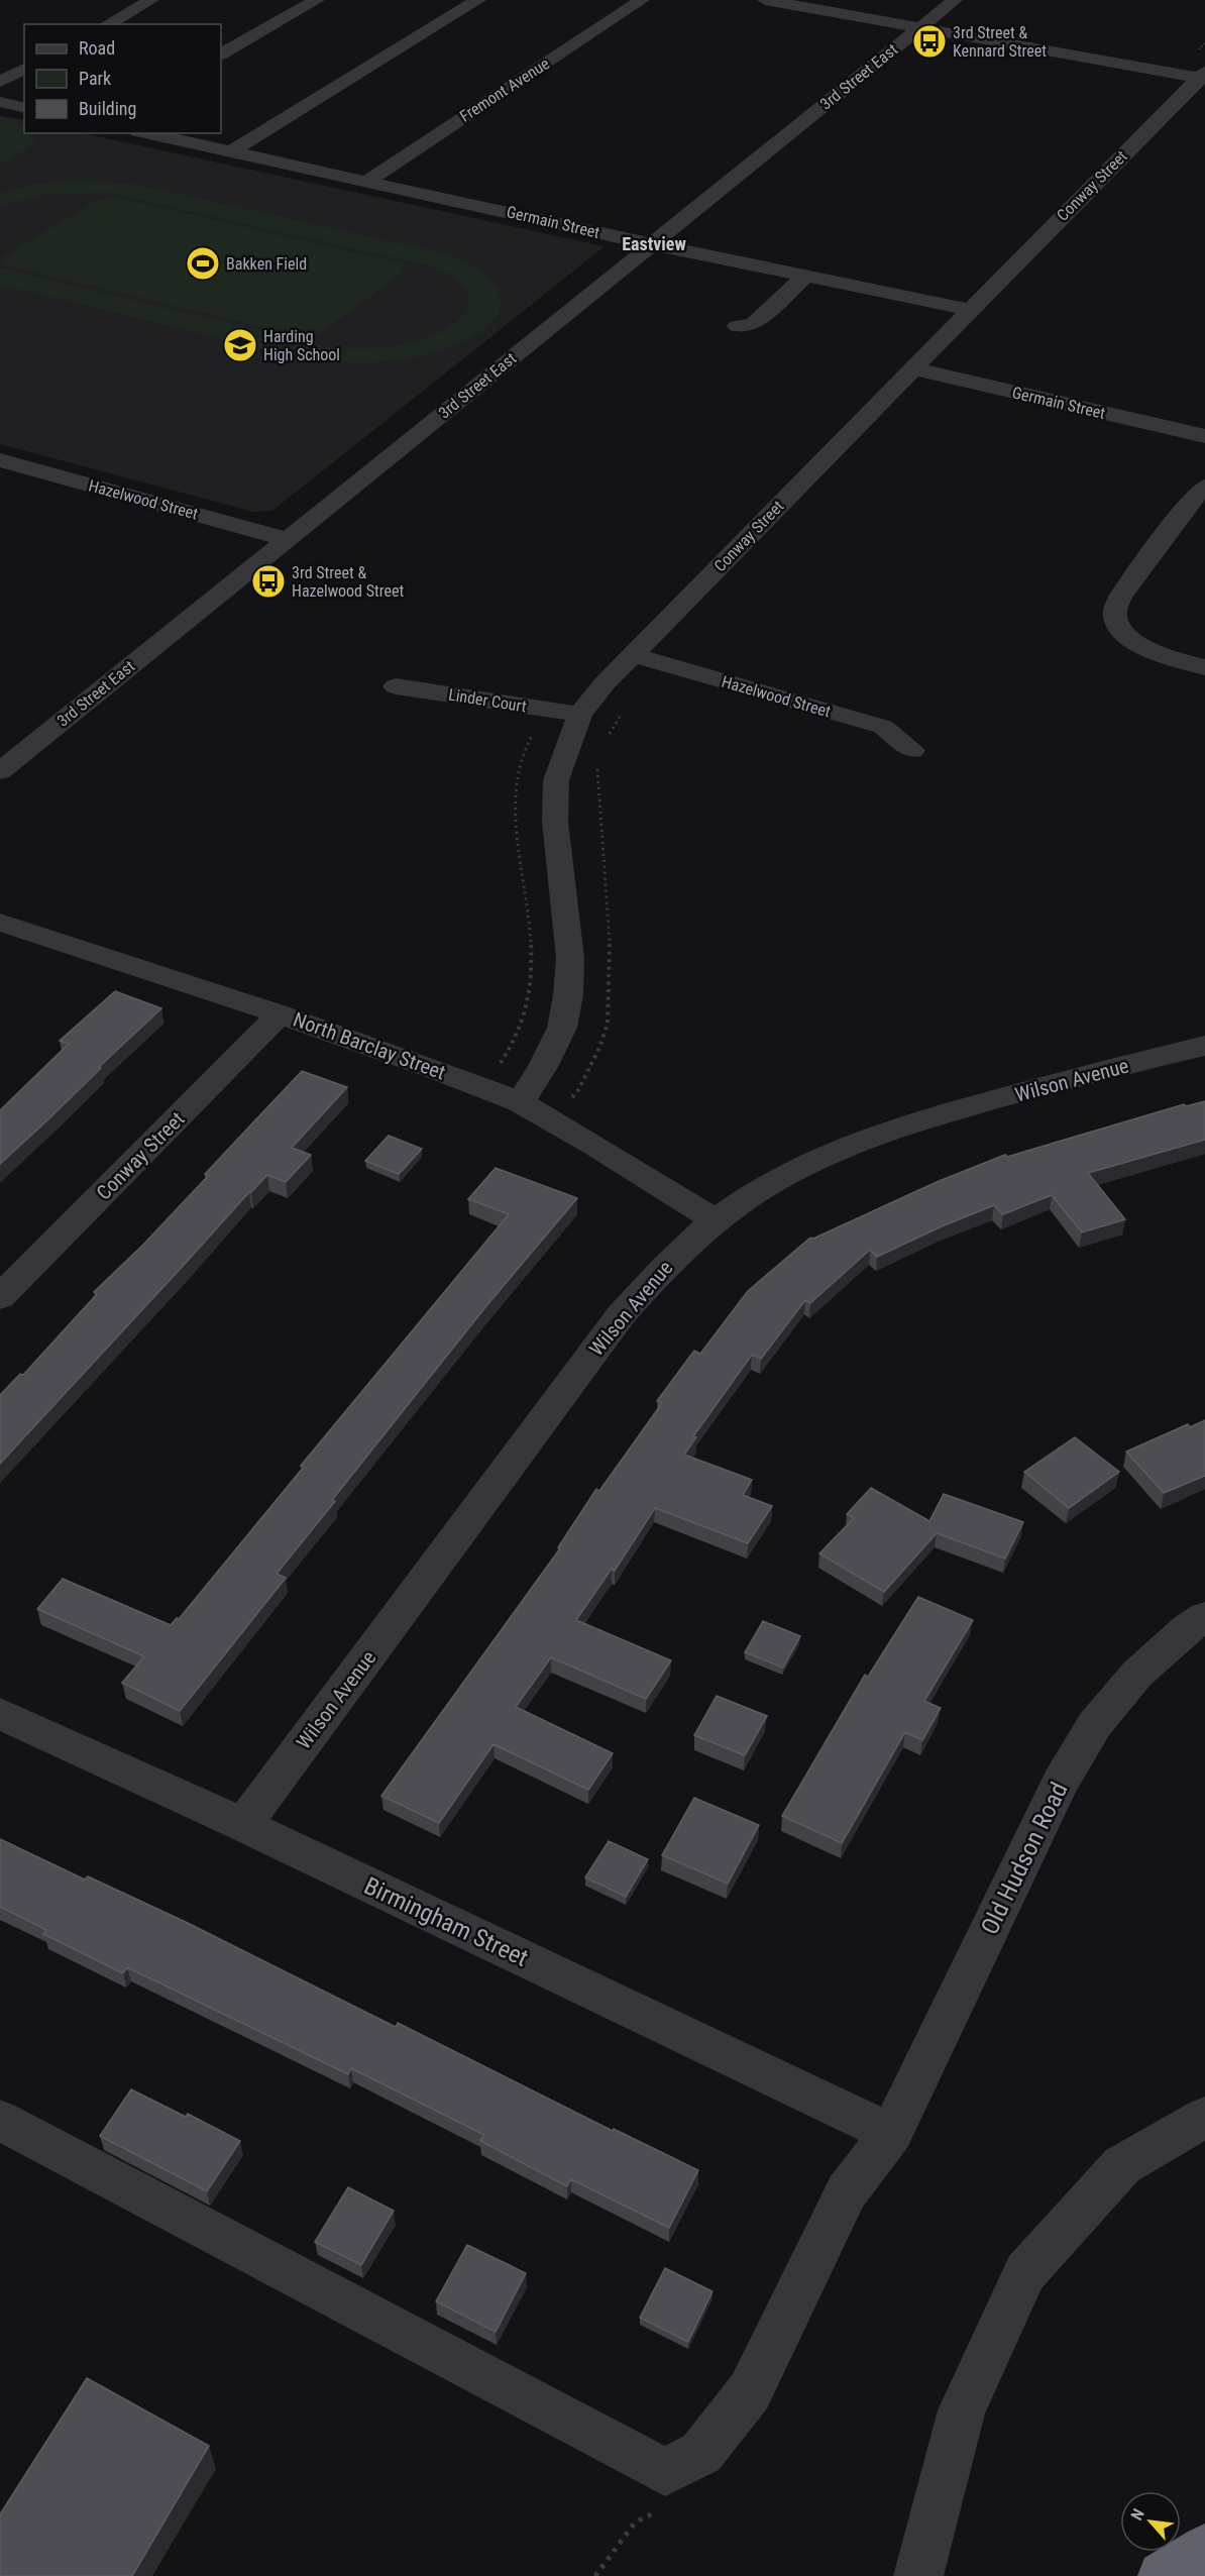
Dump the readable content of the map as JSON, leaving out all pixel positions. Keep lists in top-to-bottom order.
{
  "streets": {
    "street": [
      "3rd Street East",
      "Fremont Avenue",
      "Conway Street",
      "Germain Street",
      "Hazelwood Street",
      "Linder Court",
      "North Barclay Street",
      "Wilson Avenue",
      "Old Hudson Road",
      "Birmingham Street"
    ]
  },
  "crossings": [
    ["3rd Street East", "Germain Street"],
    ["3rd Street East", "Hazelwood Street"],
    ["Fremont Avenue", "Germain Street"],
    ["Conway Street", "Germain Street"],
    ["Conway Street", "Hazelwood Street"],
    ["Conway Street", "Linder Court"],
    ["Conway Street", "North Barclay Street"],
    ["North Barclay Street", "Wilson Avenue"],
    ["Wilson Avenue", "Birmingham Street"],
    ["Old Hudson Road", "Birmingham Street"]
  ],
  "districts": ["Eastview"],
  "places": {
    "bus stop": ["3rd Street & Kennard Street", "3rd Street & Hazelwood Street"],
    "sports": ["Bakken Field"],
    "school or university": ["Harding High School"]
  },
  "legend": ["Road", "Park", "Building"],
  "north": "top left"
}
